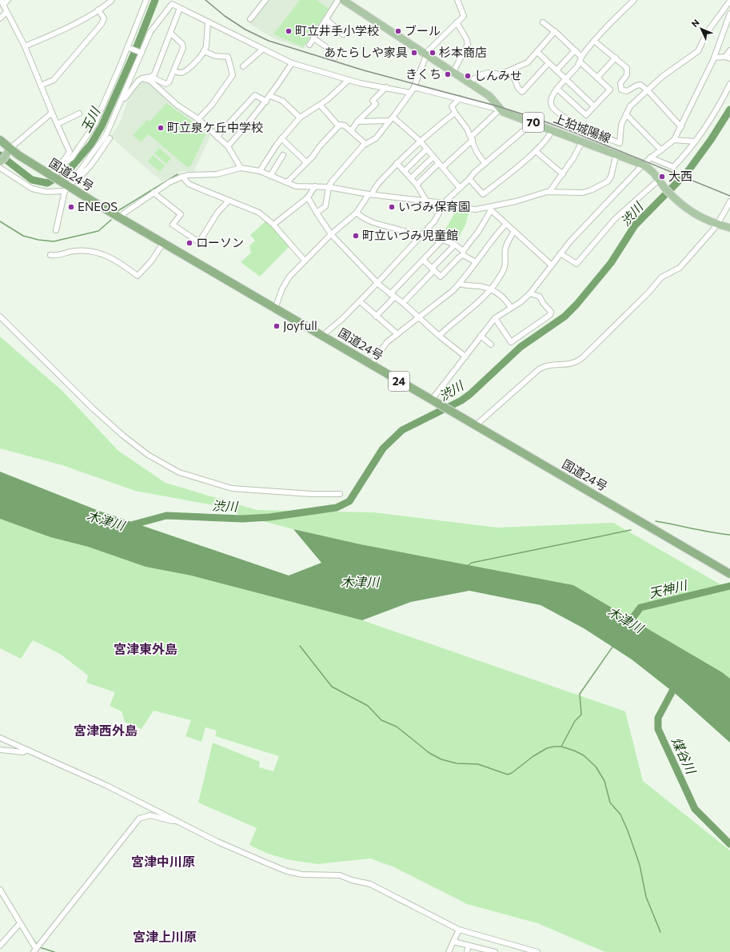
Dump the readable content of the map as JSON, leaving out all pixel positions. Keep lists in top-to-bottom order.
{
  "streets": {
    "highway": ["国道24号", "24"],
    "main road": ["70", "上狛城陽線"]
  },
  "districts": [
    "宮津東外島",
    "宮津西外島",
    "宮津中川原",
    "宮津上川原"
  ],
  "water": [
    "玉川",
    "渋川",
    "木津川",
    "天神川",
    "煤谷川"
  ],
  "places": [
    "町立井手小学校",
    "ブール",
    "あたらしや家具",
    "杉本商店",
    "きくち",
    "しんみせ",
    "町立泉ケ丘中学校",
    "大西",
    "ENEOS",
    "いづみ保育園",
    "町立いづみ児童館",
    "ローソン",
    "Joyfull"
  ],
  "north": "top left"
}
